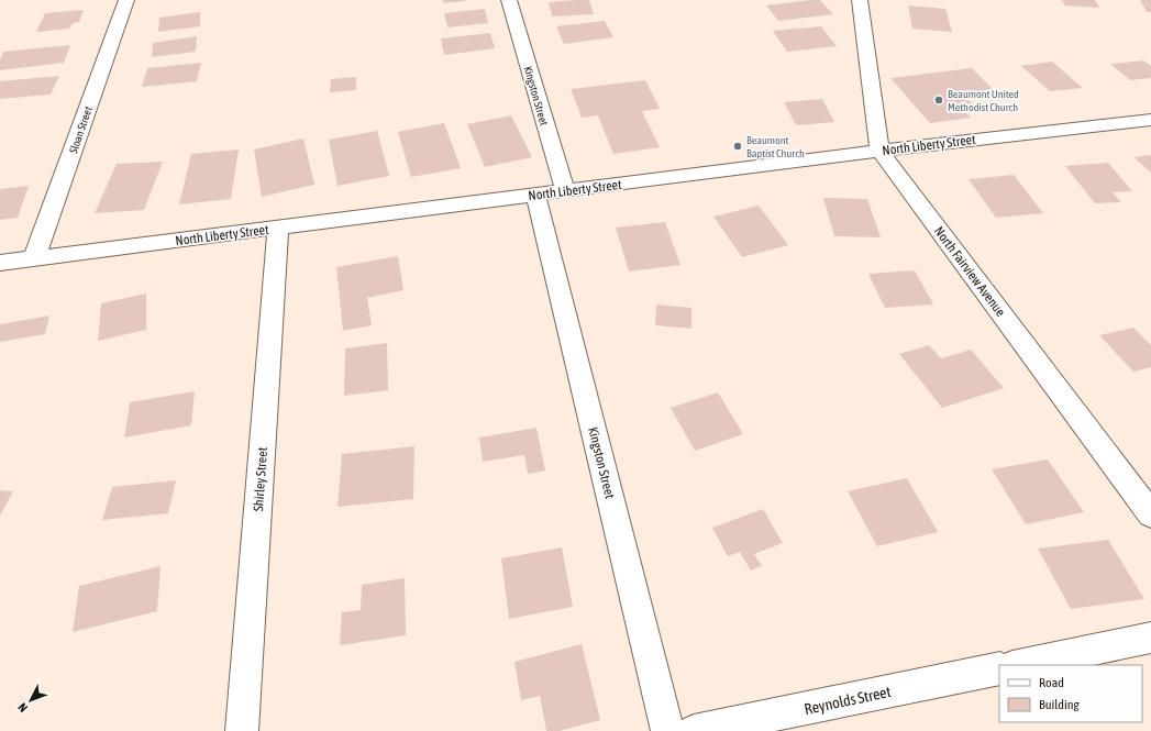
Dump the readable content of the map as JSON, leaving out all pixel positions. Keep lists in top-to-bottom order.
{
  "streets": {
    "street": [
      "Kingston Street",
      "Sloan Street",
      "North Liberty Street",
      "North Fairview Avenue",
      "Shirley Street",
      "Reynolds Street"
    ]
  },
  "crossings": [
    ["Kingston Street", "North Liberty Street"],
    ["Sloan Street", "North Liberty Street"],
    ["North Liberty Street", "North Fairview Avenue"],
    ["North Liberty Street", "Shirley Street"]
  ],
  "places": ["Beaumont United Methodist Church", "Beaumont Baptist Church"],
  "legend": ["Road", "Building"],
  "north": "bottom left"
}
